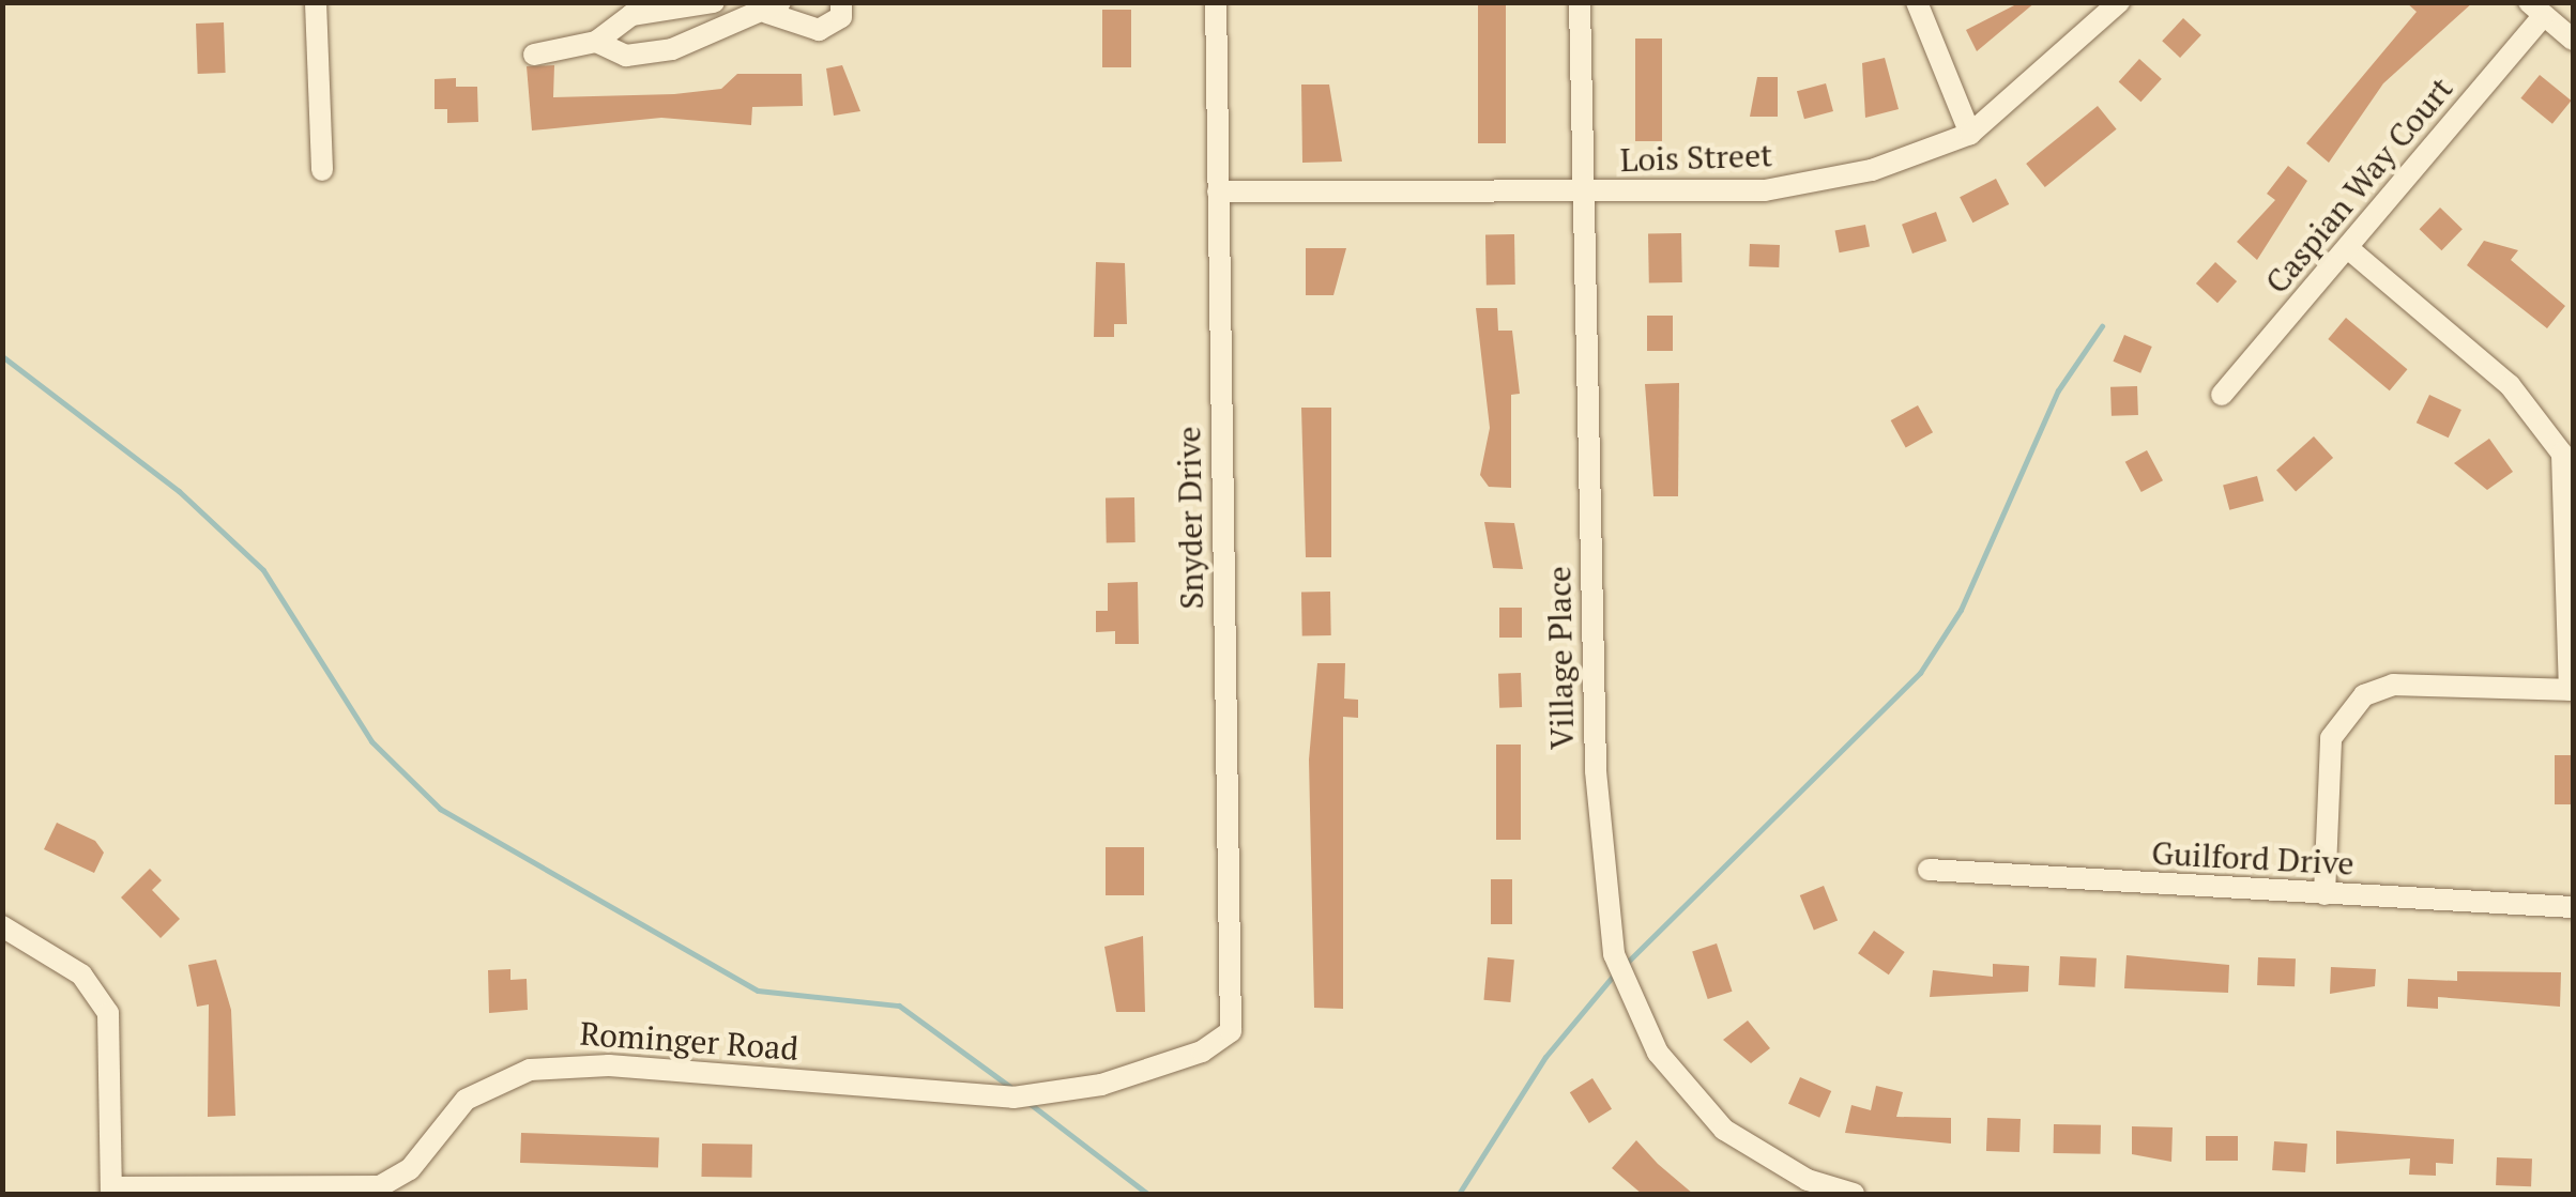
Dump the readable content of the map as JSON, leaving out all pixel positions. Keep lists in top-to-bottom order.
{
  "streets": {
    "street": [
      "Lois Street",
      "Caspian Way Court",
      "Snyder Drive",
      "Village Place",
      "Guilford Drive",
      "Rominger Road"
    ]
  },
  "crossings": [
    ["Lois Street", "Snyder Drive"],
    ["Lois Street", "Village Place"],
    ["Snyder Drive", "Rominger Road"]
  ]
}
